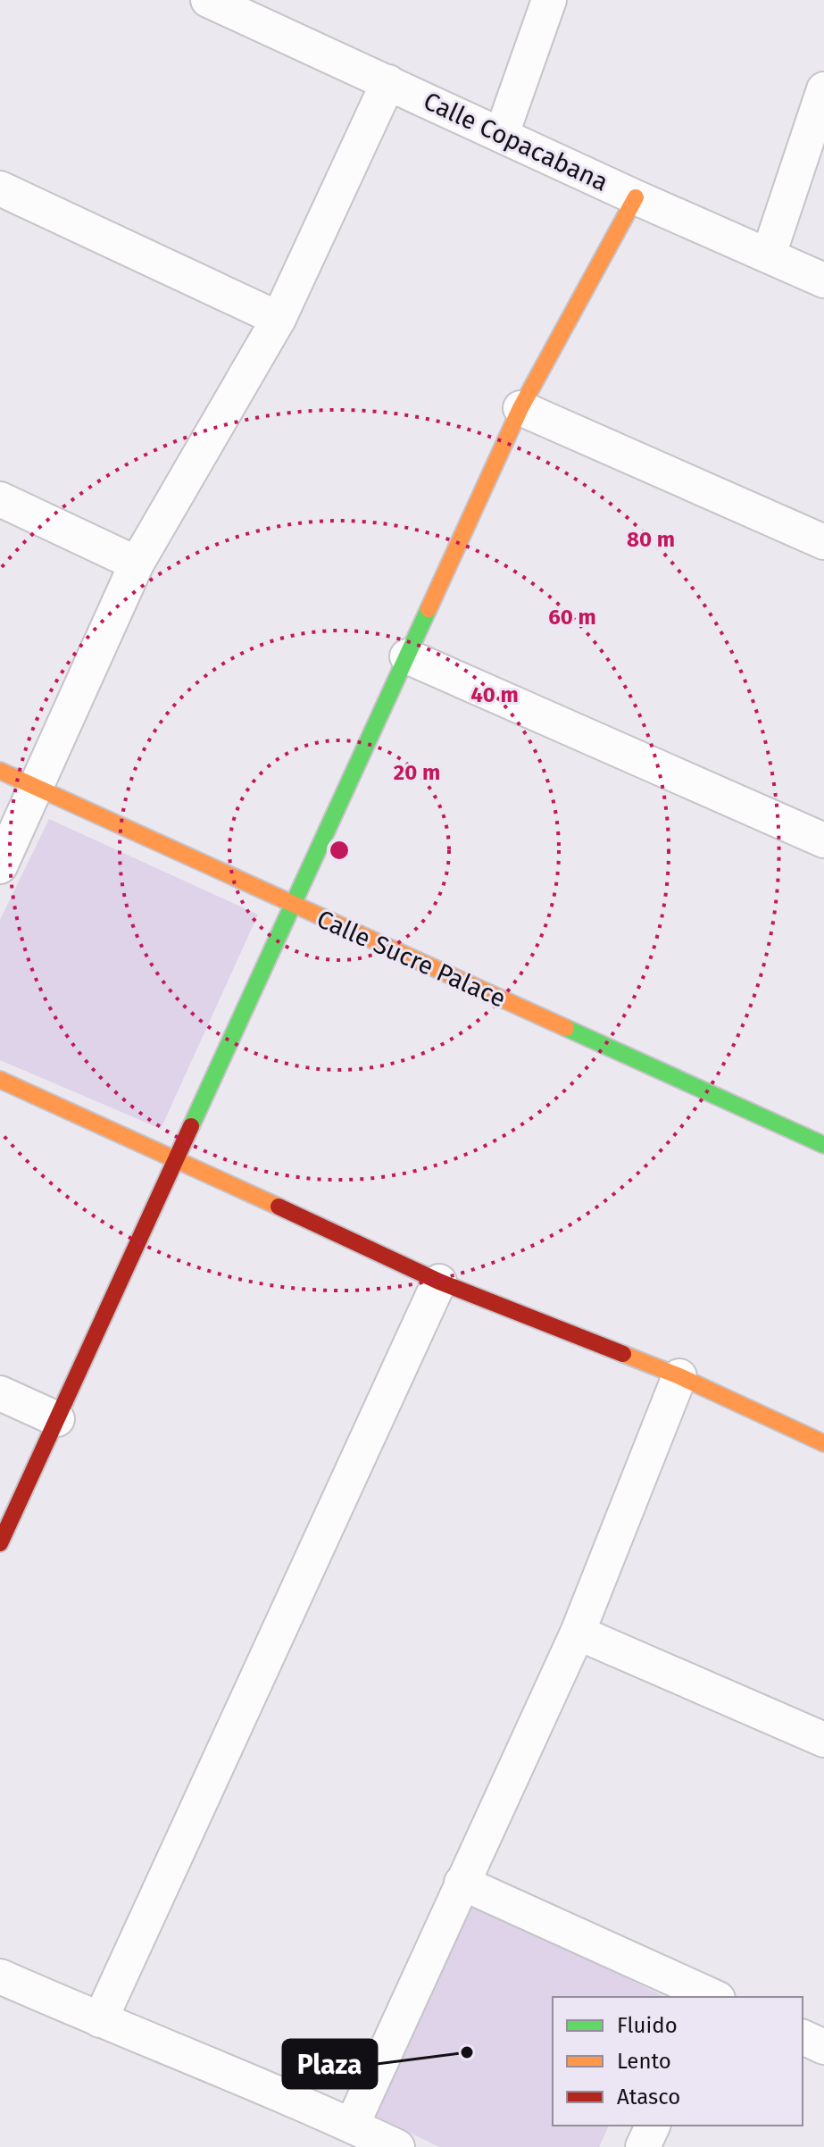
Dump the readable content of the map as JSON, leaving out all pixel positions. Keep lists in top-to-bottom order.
{
  "streets": {
    "street": ["Calle Copacabana", "Calle Sucre Palace"]
  },
  "places": ["Plaza"],
  "legend": ["Fluido", "Lento", "Atasco"],
  "rings": [
    "80 m",
    "60 m",
    "40 m",
    "20 m"
  ]
}
